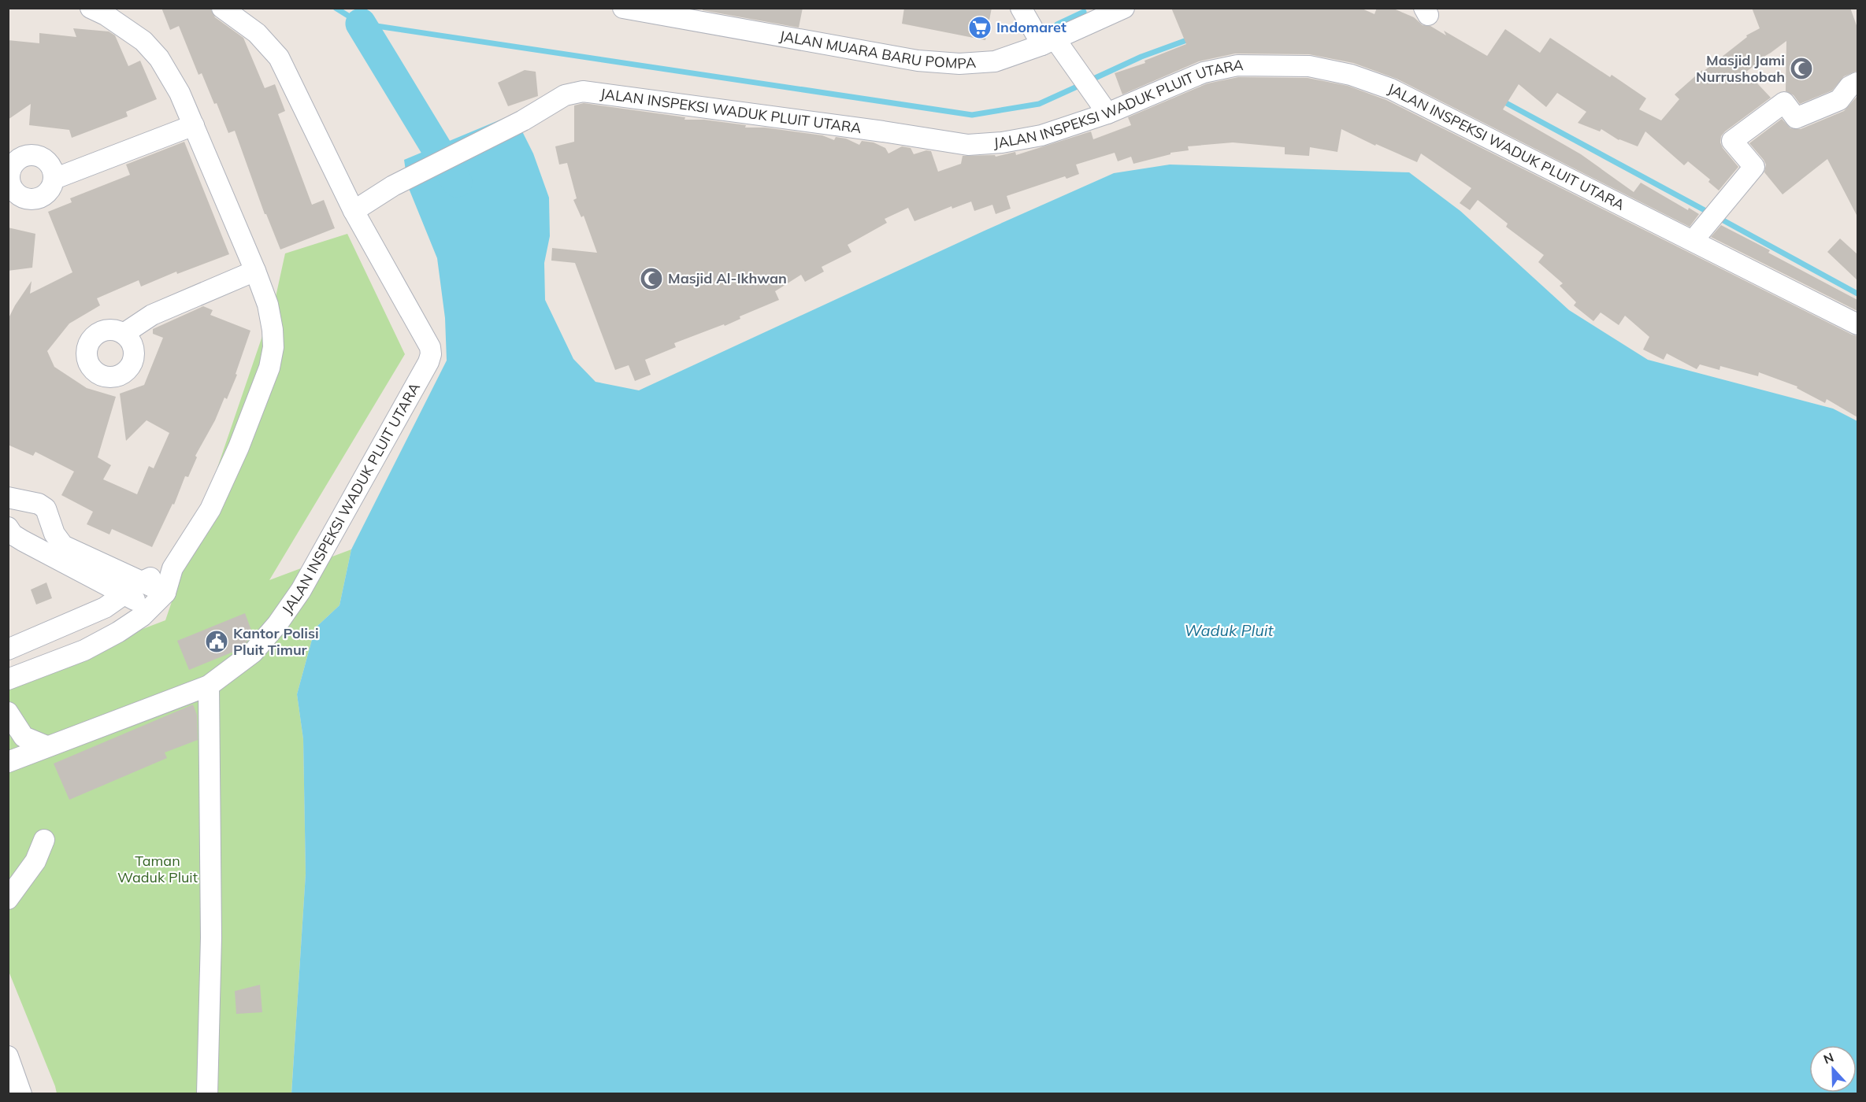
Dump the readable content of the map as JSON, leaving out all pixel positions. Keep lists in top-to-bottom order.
{
  "streets": {
    "street": ["JALAN MUARA BARU POMPA", "JALAN INSPEKSI WADUK PLUIT UTARA"]
  },
  "water": ["Waduk Pluit"],
  "parks": ["Taman Waduk Pluit"],
  "places": {
    "supermarket": ["Indomaret"],
    "mosque": ["Masjid Jami Nurrushobah", "Masjid Al-Ikhwan"],
    "public building": ["Kantor Polisi Pluit Timur"]
  },
  "north": "top"
}
